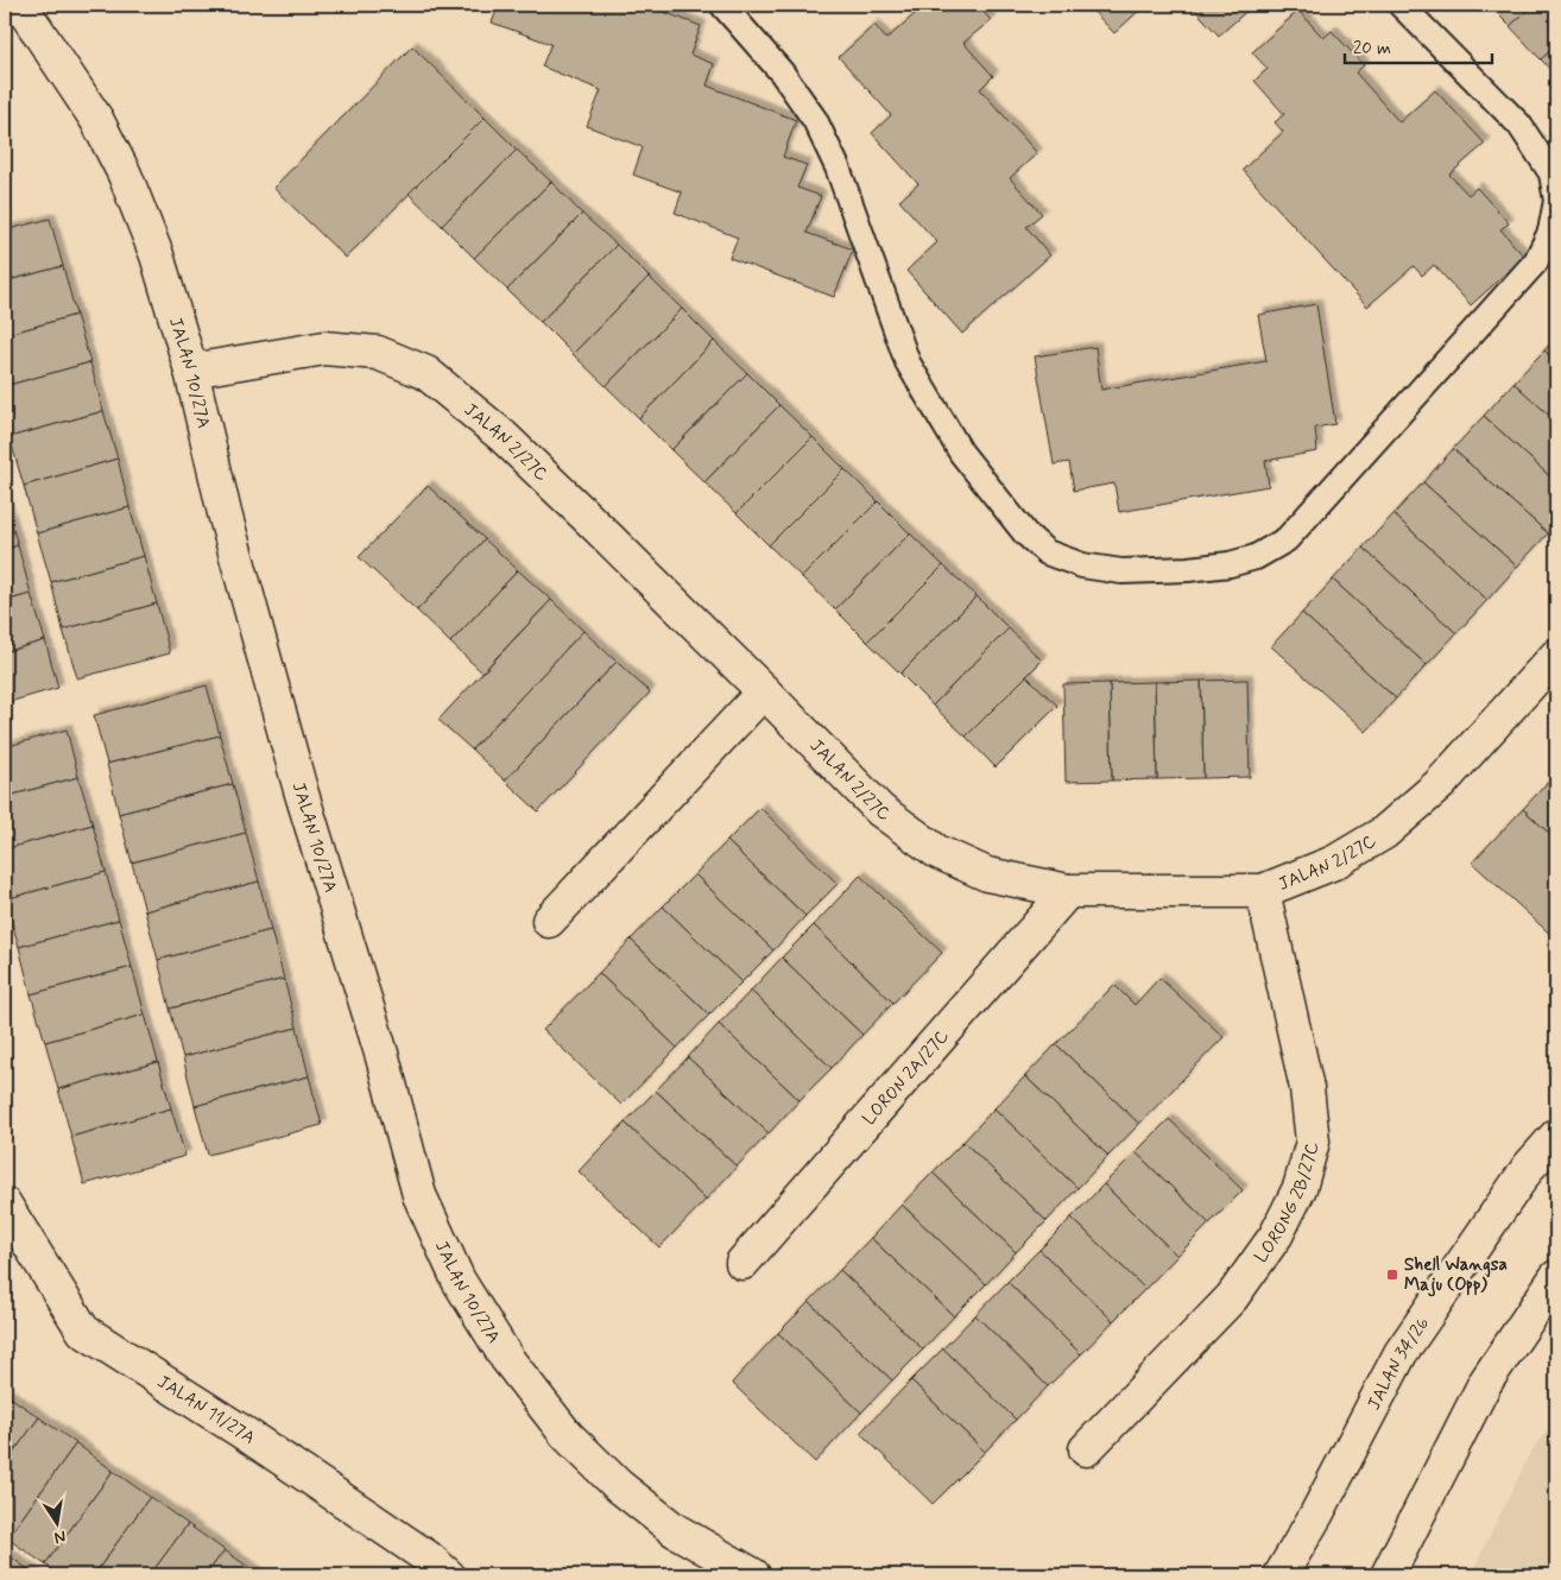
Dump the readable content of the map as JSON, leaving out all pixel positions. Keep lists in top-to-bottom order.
{
  "streets": {
    "street": [
      "JALAN 10/27A",
      "JALAN 2/27C",
      "LORON 2A/27C",
      "LORONG 2B/27C",
      "JALAN 34/26",
      "JALAN 11/27A"
    ]
  },
  "crossings": [
    ["JALAN 10/27A", "JALAN 2/27C"],
    ["JALAN 2/27C", "LORON 2A/27C"],
    ["JALAN 2/27C", "LORONG 2B/27C"]
  ],
  "places": {
    "transit": ["Shell Wangsa Maju (Opp)"]
  },
  "scale_bar": "20 m",
  "north": "bottom"
}
